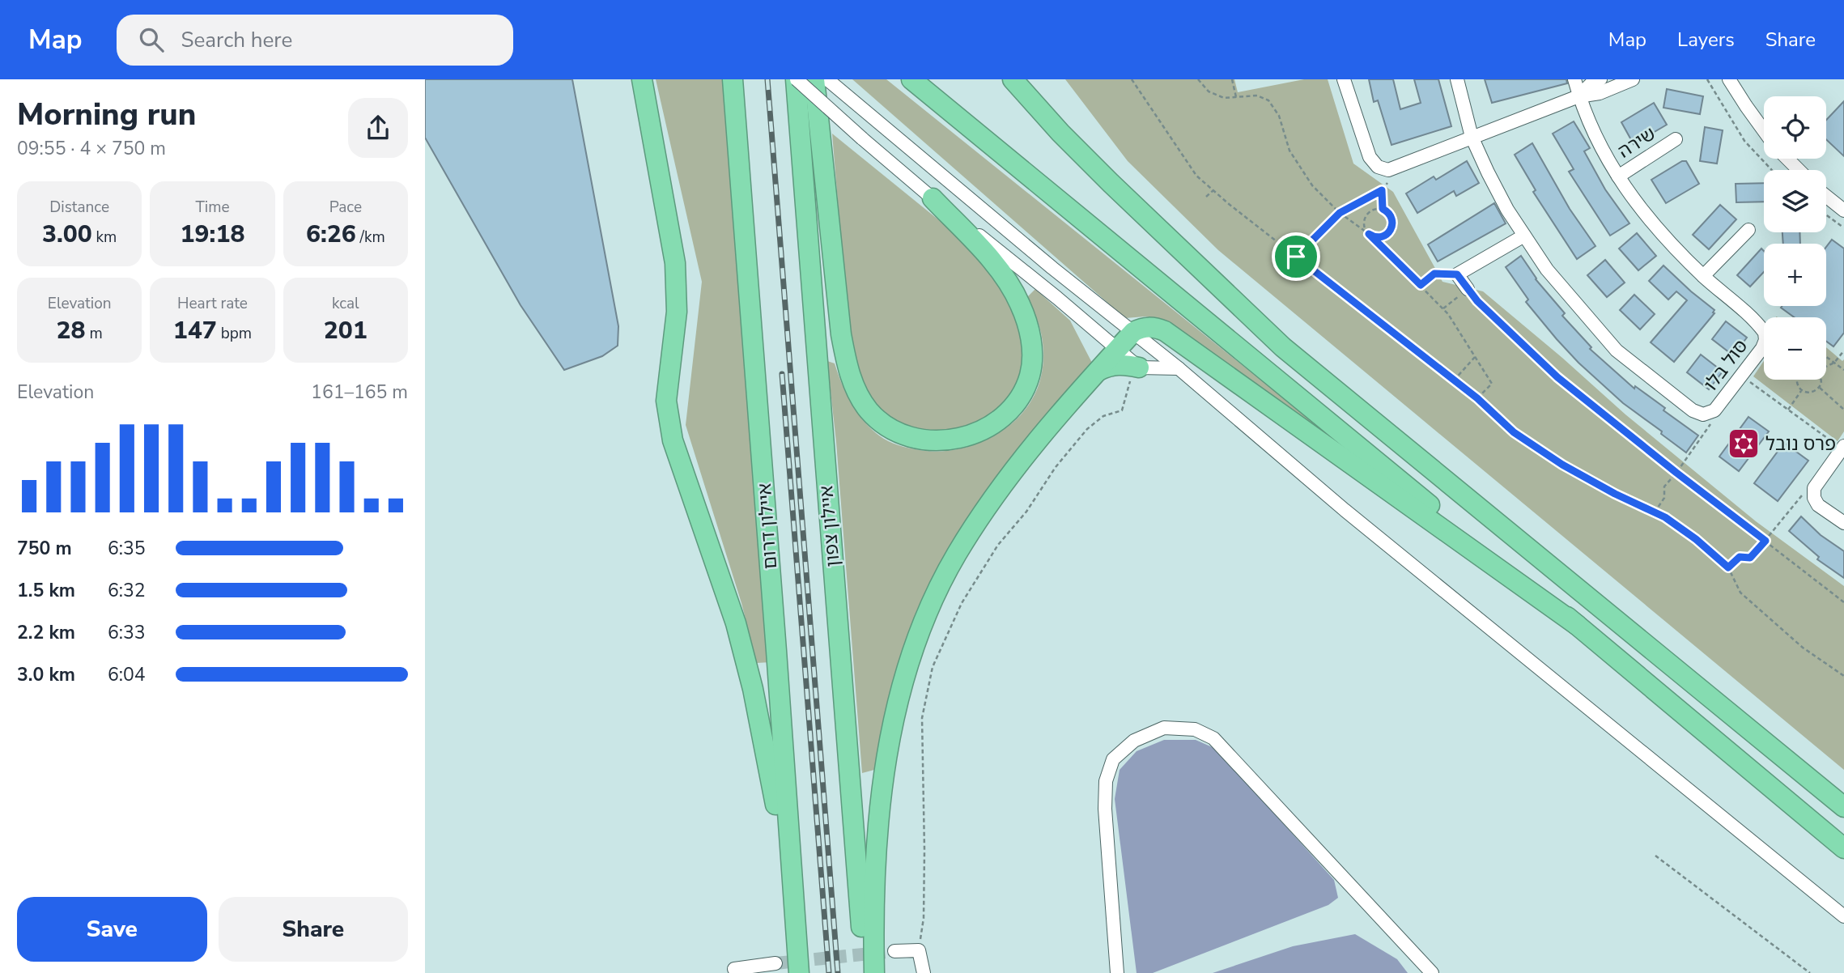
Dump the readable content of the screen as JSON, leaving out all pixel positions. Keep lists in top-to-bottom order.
{
  "streets": {
    "highway": ["איילון דרום", "איילון צפון"],
    "street": ["שירה", "סול בלו"]
  },
  "crossings": [
    ["שירה", "סול בלו"]
  ],
  "places": {
    "synagogue": ["פרס נובל"]
  },
  "page": {
    "header": "Map",
    "search": "Search here",
    "nav": ["Map", "Layers", "Share"],
    "heading": ["Morning run", "09:55 · 4 × 750 m"],
    "map_buttons": ["+", "−"],
    "stats": [
      ["Distance", "3.00 km"],
      ["Time", "19:18"],
      ["Pace", "6:26 /km"],
      ["Elevation", "28 m"],
      ["Heart rate", "147 bpm"],
      ["kcal", "201"]
    ],
    "chart": ["Elevation", "161–165 m"],
    "list": [
      {
        "name": "750 m",
        "note": "6:35"
      },
      {
        "name": "1.5 km",
        "note": "6:32"
      },
      {
        "name": "2.2 km",
        "note": "6:33"
      },
      {
        "name": "3.0 km",
        "note": "6:04"
      }
    ],
    "buttons": ["Save", "Share"]
  }
}
